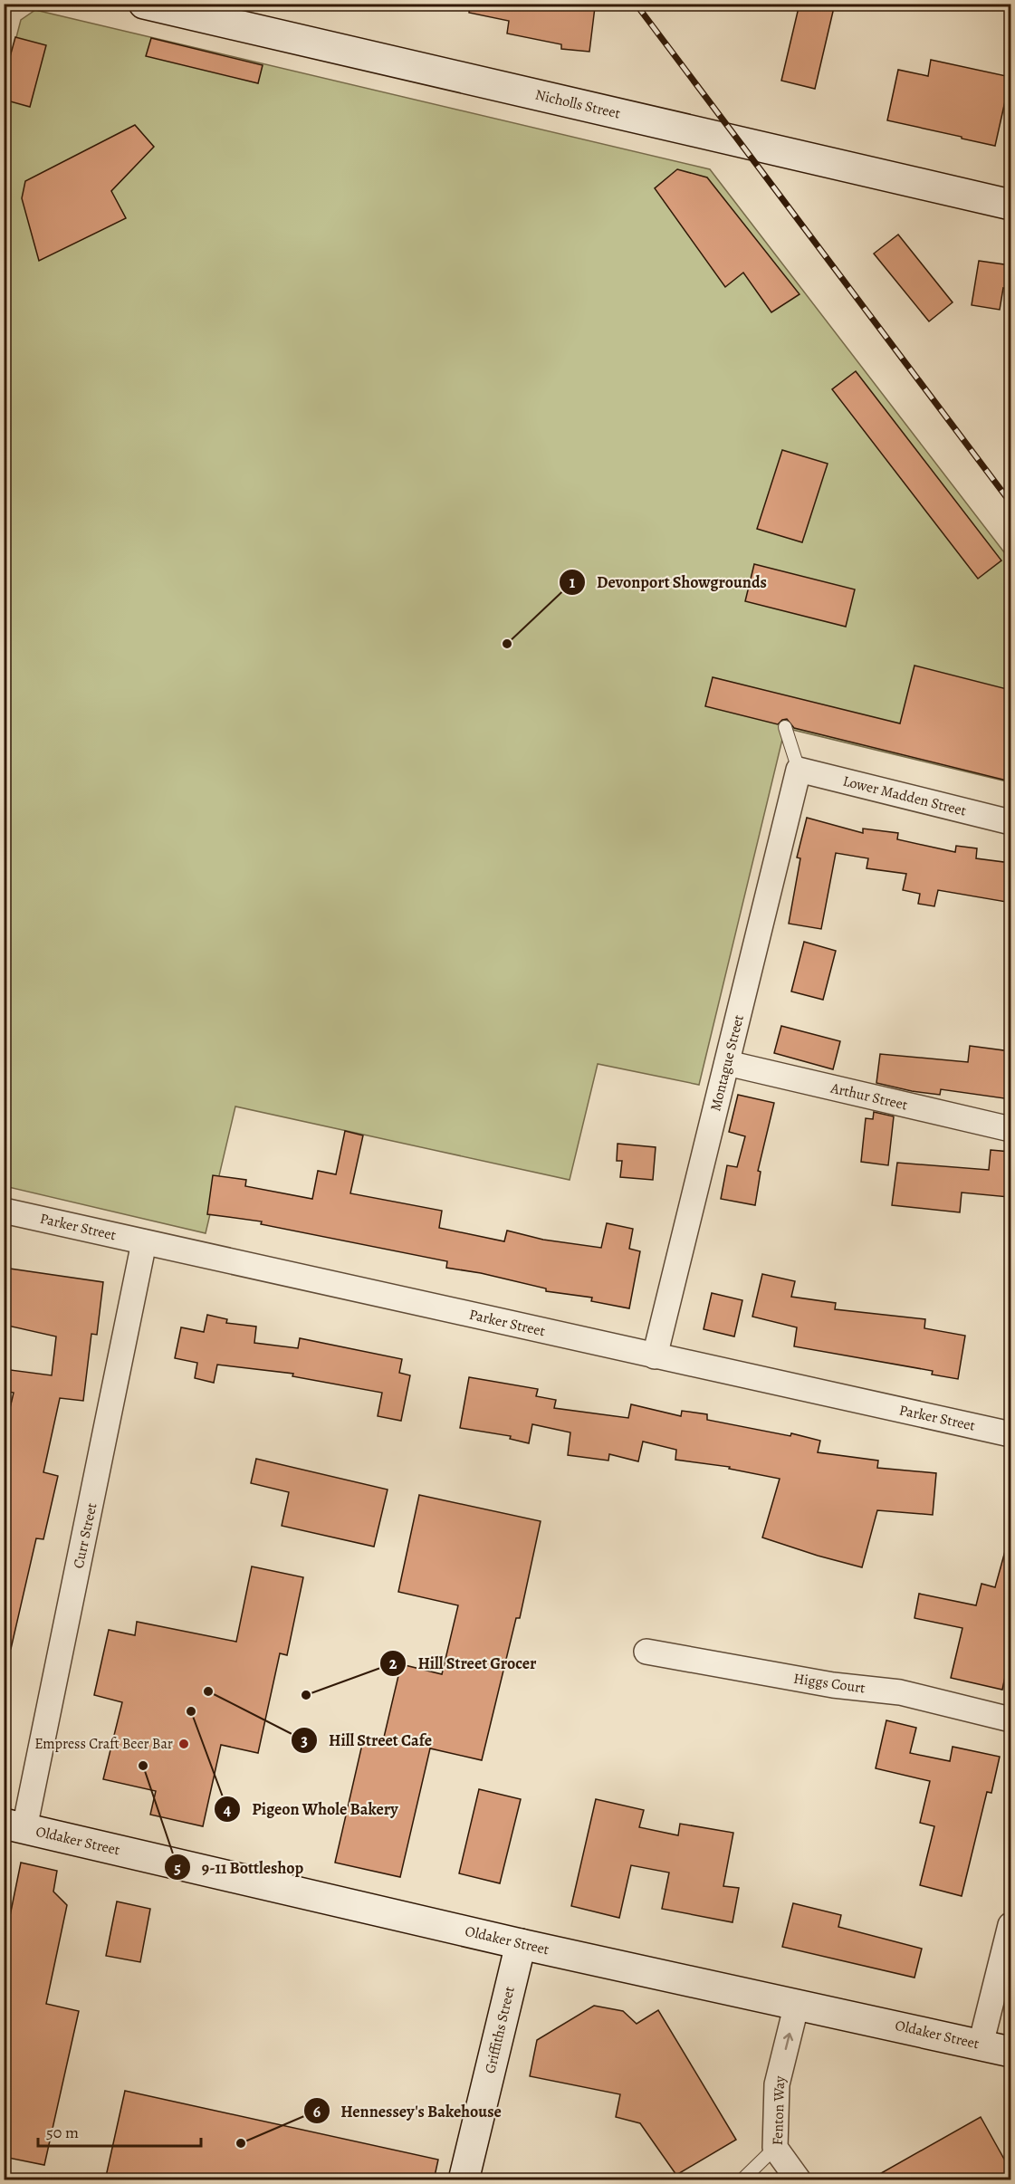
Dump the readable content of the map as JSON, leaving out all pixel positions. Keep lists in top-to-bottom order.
{
  "streets": {
    "street": [
      "Nicholls Street",
      "Lower Madden Street",
      "Montague Street",
      "Arthur Street",
      "Parker Street",
      "Curr Street",
      "Higgs Court",
      "Oldaker Street",
      "Griffiths Street",
      "Fenton Way"
    ]
  },
  "crossings": [
    ["Lower Madden Street", "Montague Street"],
    ["Montague Street", "Arthur Street"],
    ["Montague Street", "Parker Street"],
    ["Parker Street", "Curr Street"],
    ["Curr Street", "Oldaker Street"],
    ["Oldaker Street", "Griffiths Street"],
    ["Oldaker Street", "Fenton Way"]
  ],
  "one_way": ["Fenton Way"],
  "places": [
    "Devonport Showgrounds",
    "Hill Street Cafe",
    "Hill Street Grocer",
    "Pigeon Whole Bakery",
    "Empress Craft Beer Bar",
    "9-11 Bottleshop",
    "Hennessey's Bakehouse"
  ],
  "scale_bar": "50 m"
}
